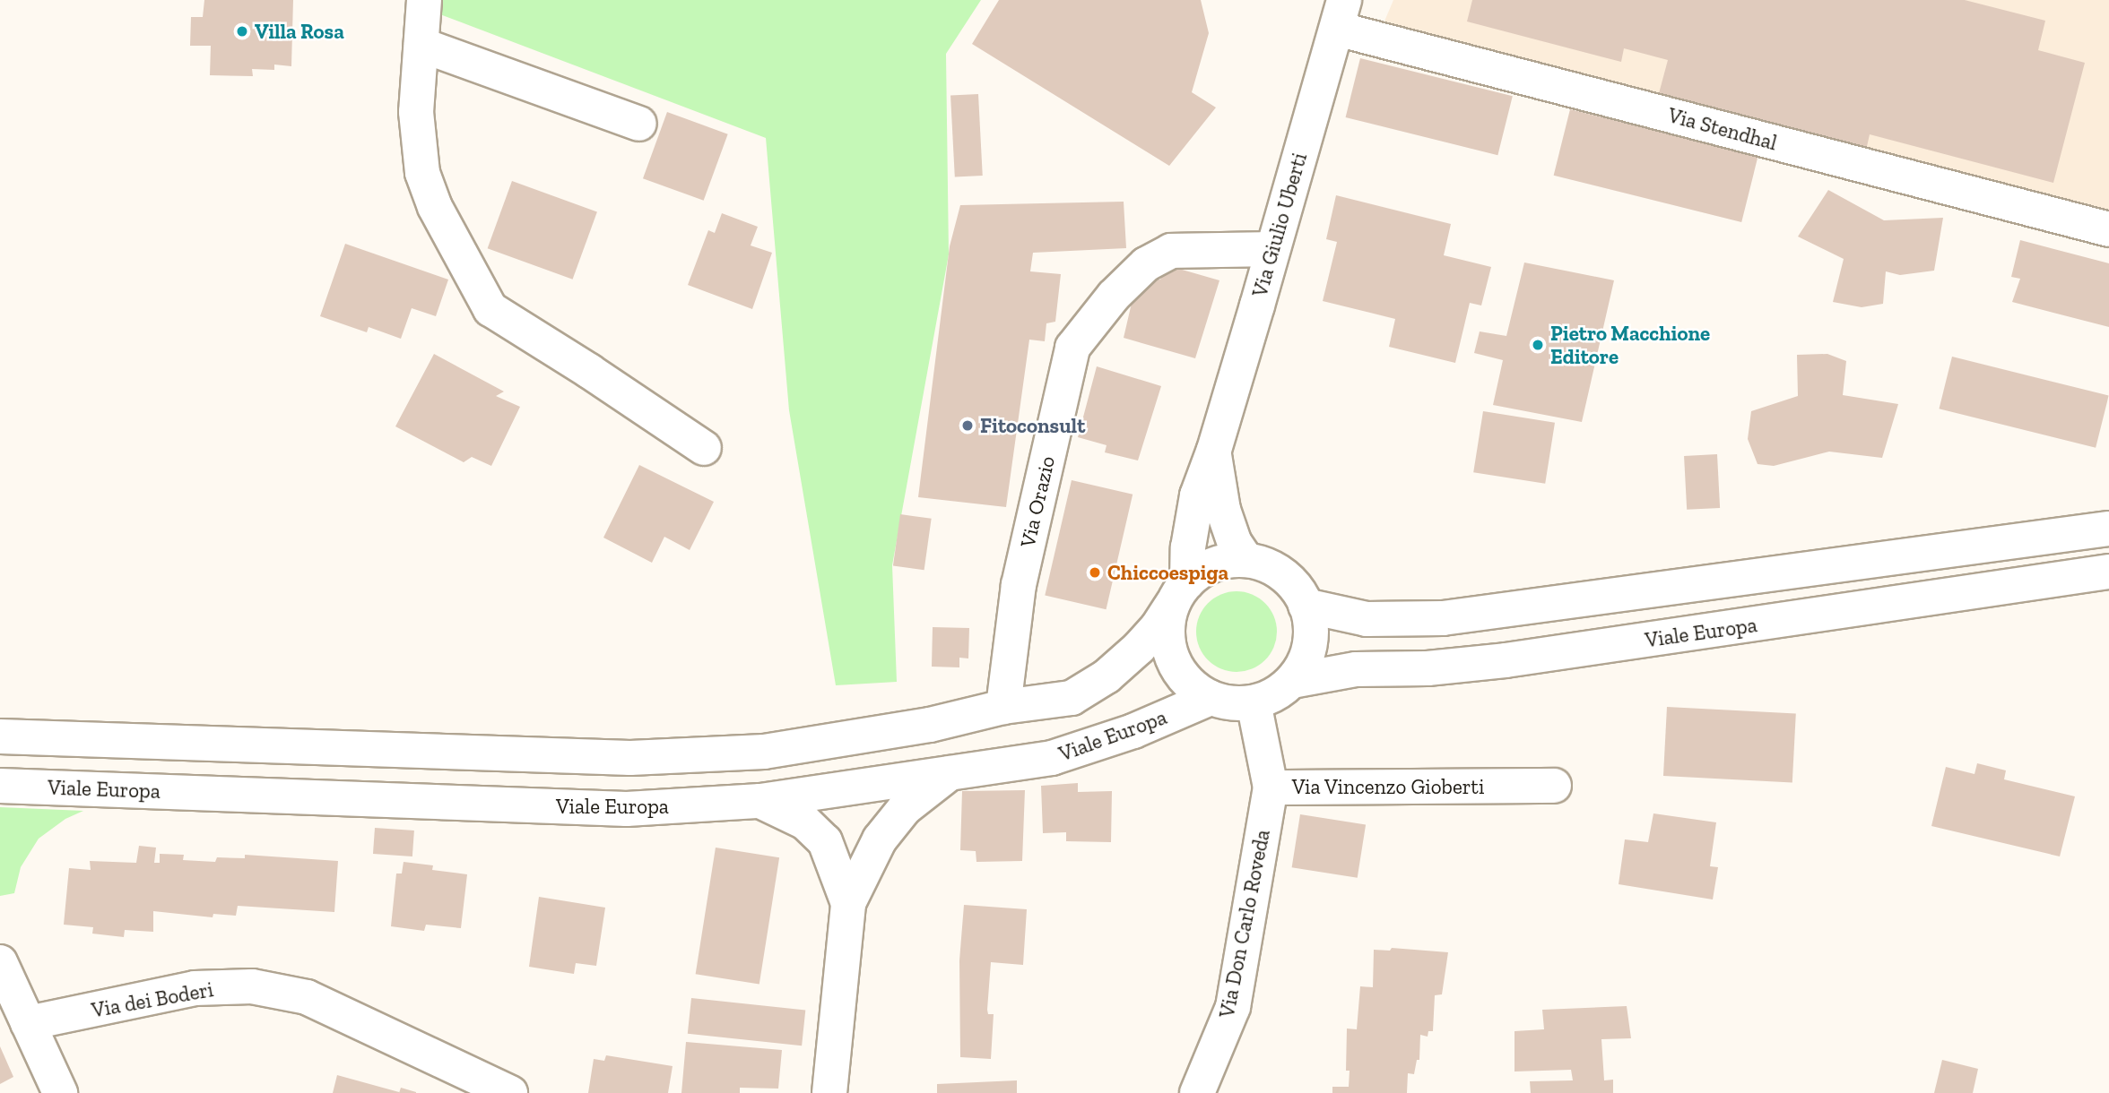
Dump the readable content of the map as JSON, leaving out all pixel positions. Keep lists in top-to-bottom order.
{
  "streets": {
    "street": [
      "Via Stendhal",
      "Via Giulio Uberti",
      "Via Orazio",
      "Viale Europa",
      "Via Vincenzo Gioberti",
      "Via Don Carlo Roveda",
      "Via dei Boderi"
    ]
  },
  "crossings": [
    ["Via Stendhal", "Via Giulio Uberti"],
    ["Via Giulio Uberti", "Via Orazio"],
    ["Via Giulio Uberti", "Viale Europa"],
    ["Via Giulio Uberti", "Via Vincenzo Gioberti"],
    ["Via Orazio", "Viale Europa"],
    ["Viale Europa", "Via Vincenzo Gioberti"],
    ["Via Vincenzo Gioberti", "Via Don Carlo Roveda"]
  ],
  "places": [
    "Villa Rosa",
    "Pietro Macchione Editore",
    "Fitoconsult",
    "Chiccoespiga"
  ]
}
